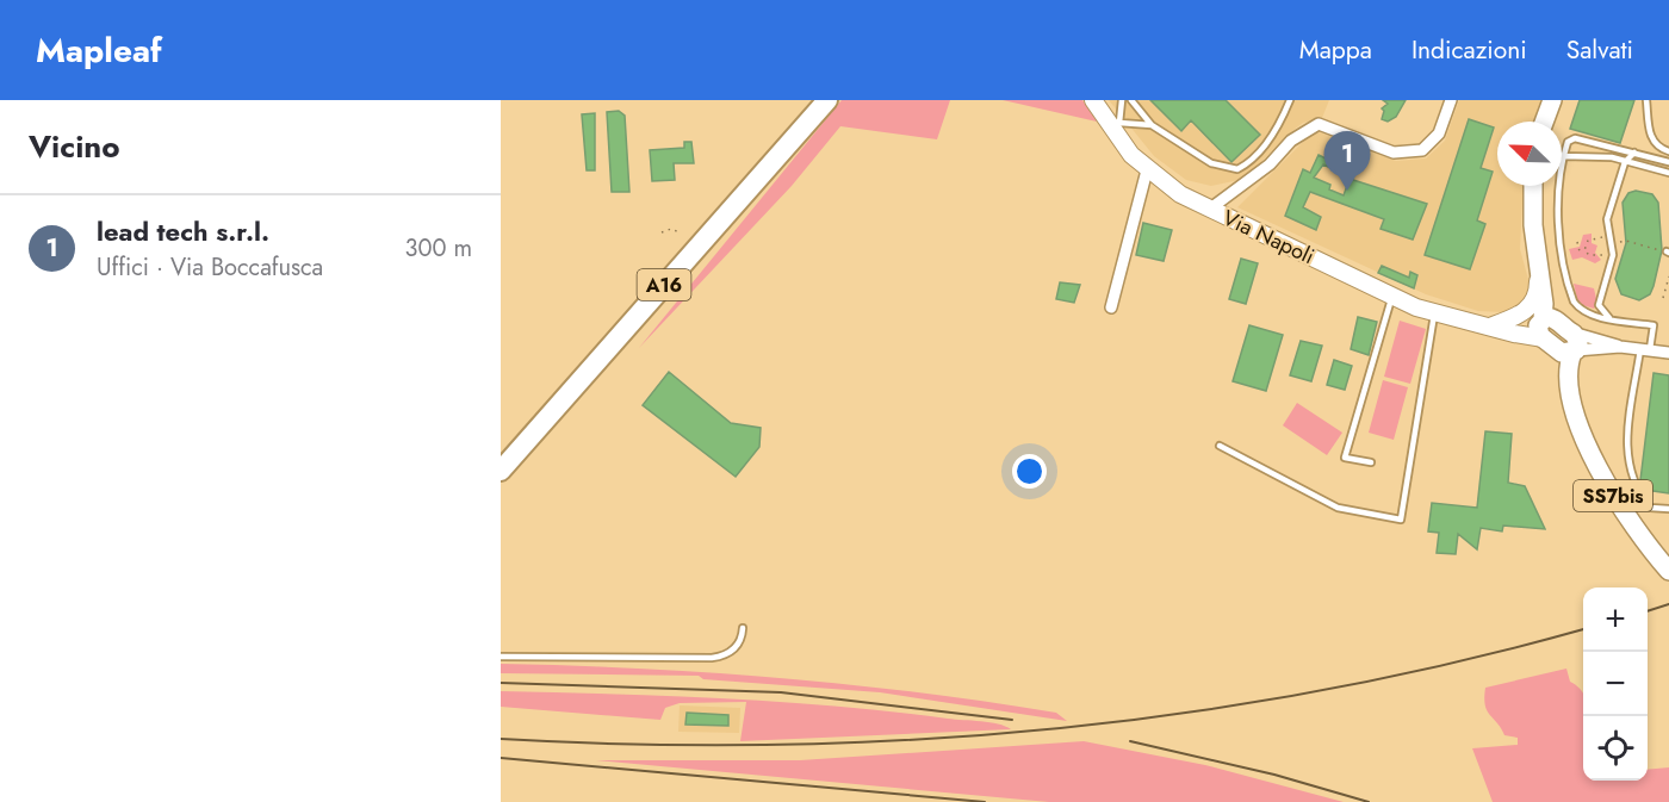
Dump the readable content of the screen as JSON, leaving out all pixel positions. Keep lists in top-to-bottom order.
{
  "streets": {
    "highway": ["A16"],
    "main road": ["Via Napoli", "SS7bis"]
  },
  "crossings": [
    ["Via Napoli", "SS7bis"]
  ],
  "north": "top left",
  "page": {
    "header": "Mapleaf",
    "nav": ["Mappa", "Indicazioni", "Salvati"],
    "heading": "Vicino",
    "pins": "1",
    "list": [
      {
        "mark": "1",
        "name": "lead tech s.r.l.",
        "note": "Uffici · Via Boccafusca",
        "value": "300 m"
      }
    ],
    "map_buttons": ["+", "−"]
  }
}
